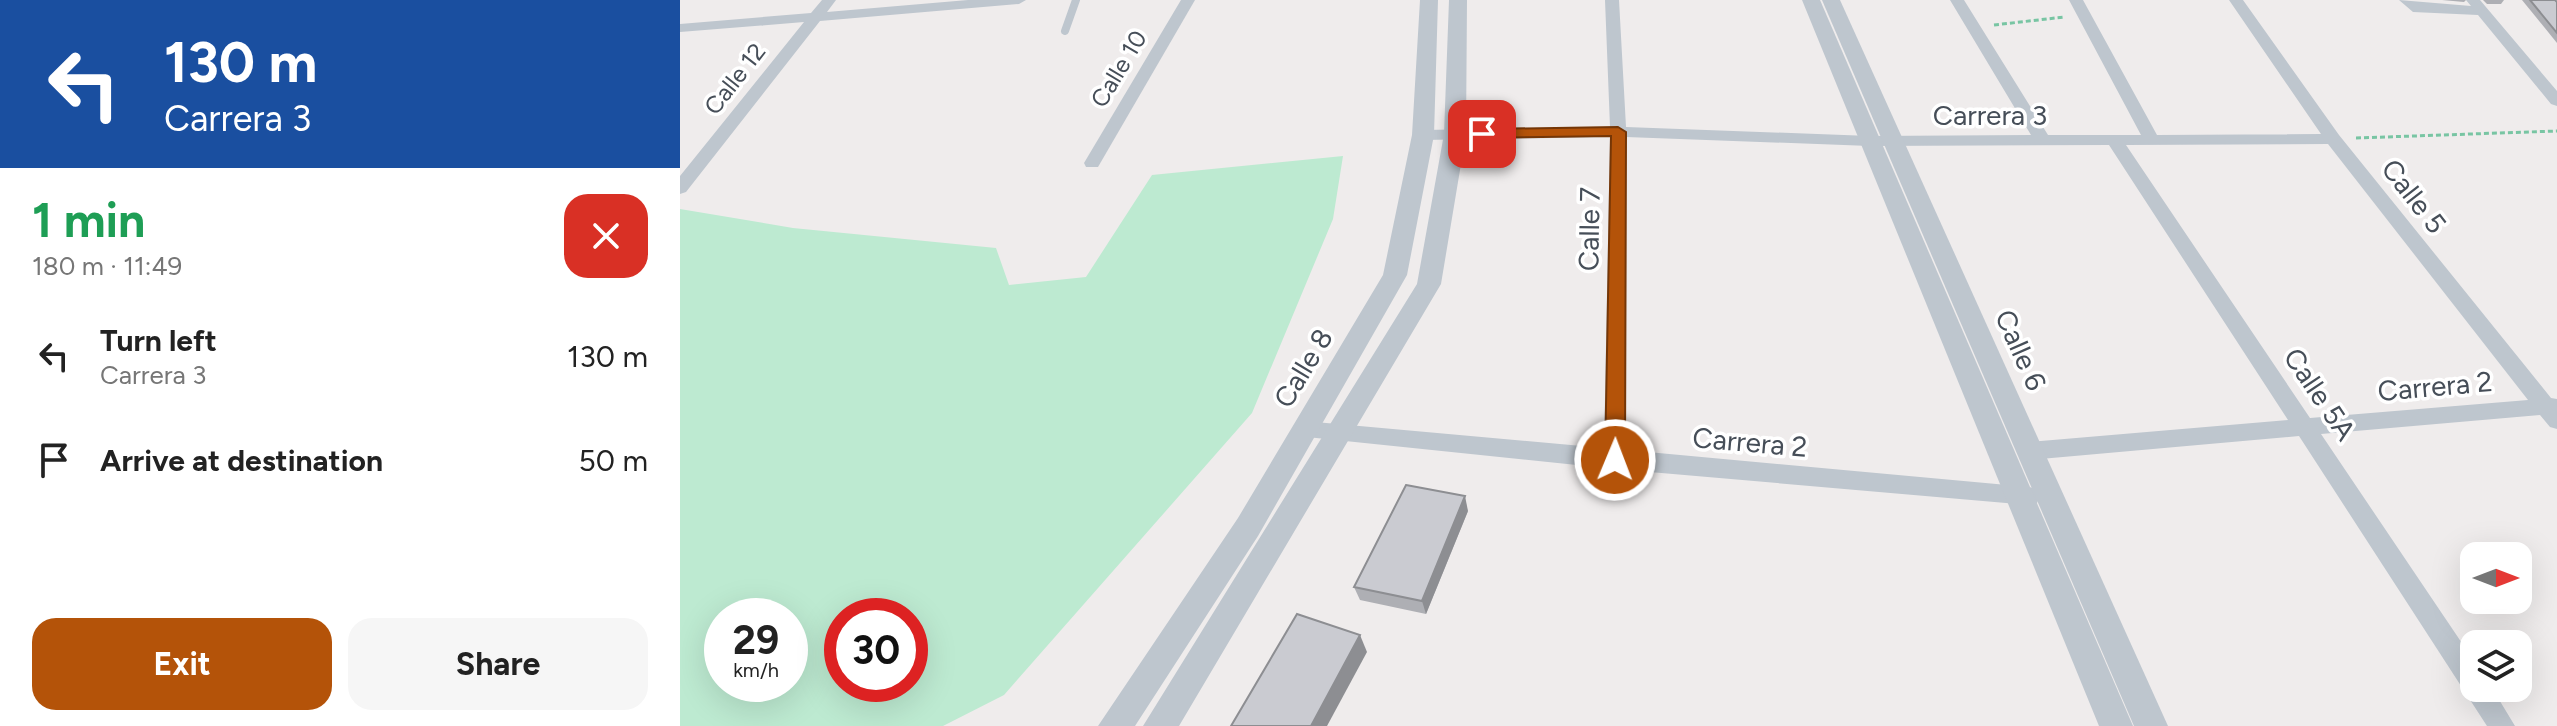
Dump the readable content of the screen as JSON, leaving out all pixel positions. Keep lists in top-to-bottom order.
{
  "streets": {
    "street": [
      "Calle 10",
      "Calle 12",
      "Carrera 3",
      "Calle 5",
      "Calle 7",
      "Calle 6",
      "Calle 8",
      "Carrera 2",
      "Calle 5A"
    ]
  },
  "crossings": [
    ["Carrera 3", "Calle 5"],
    ["Carrera 3", "Calle 7"],
    ["Carrera 3", "Calle 6"],
    ["Carrera 3", "Calle 8"],
    ["Carrera 3", "Calle 5A"],
    ["Calle 5", "Carrera 2"],
    ["Calle 7", "Carrera 2"],
    ["Calle 6", "Carrera 2"],
    ["Calle 8", "Carrera 2"],
    ["Carrera 2", "Calle 5A"]
  ],
  "north": "right",
  "page": {
    "turn": ["130 m", "Carrera 3"],
    "heading": ["1 min", "180 m · 11:49"],
    "list": [
      {
        "name": "Turn left",
        "note": "Carrera 3",
        "value": "130 m"
      },
      {
        "name": "Arrive at destination",
        "value": "50 m"
      }
    ],
    "speed": "29 km/h",
    "limit": "30",
    "buttons": ["Exit", "Share"]
  }
}
